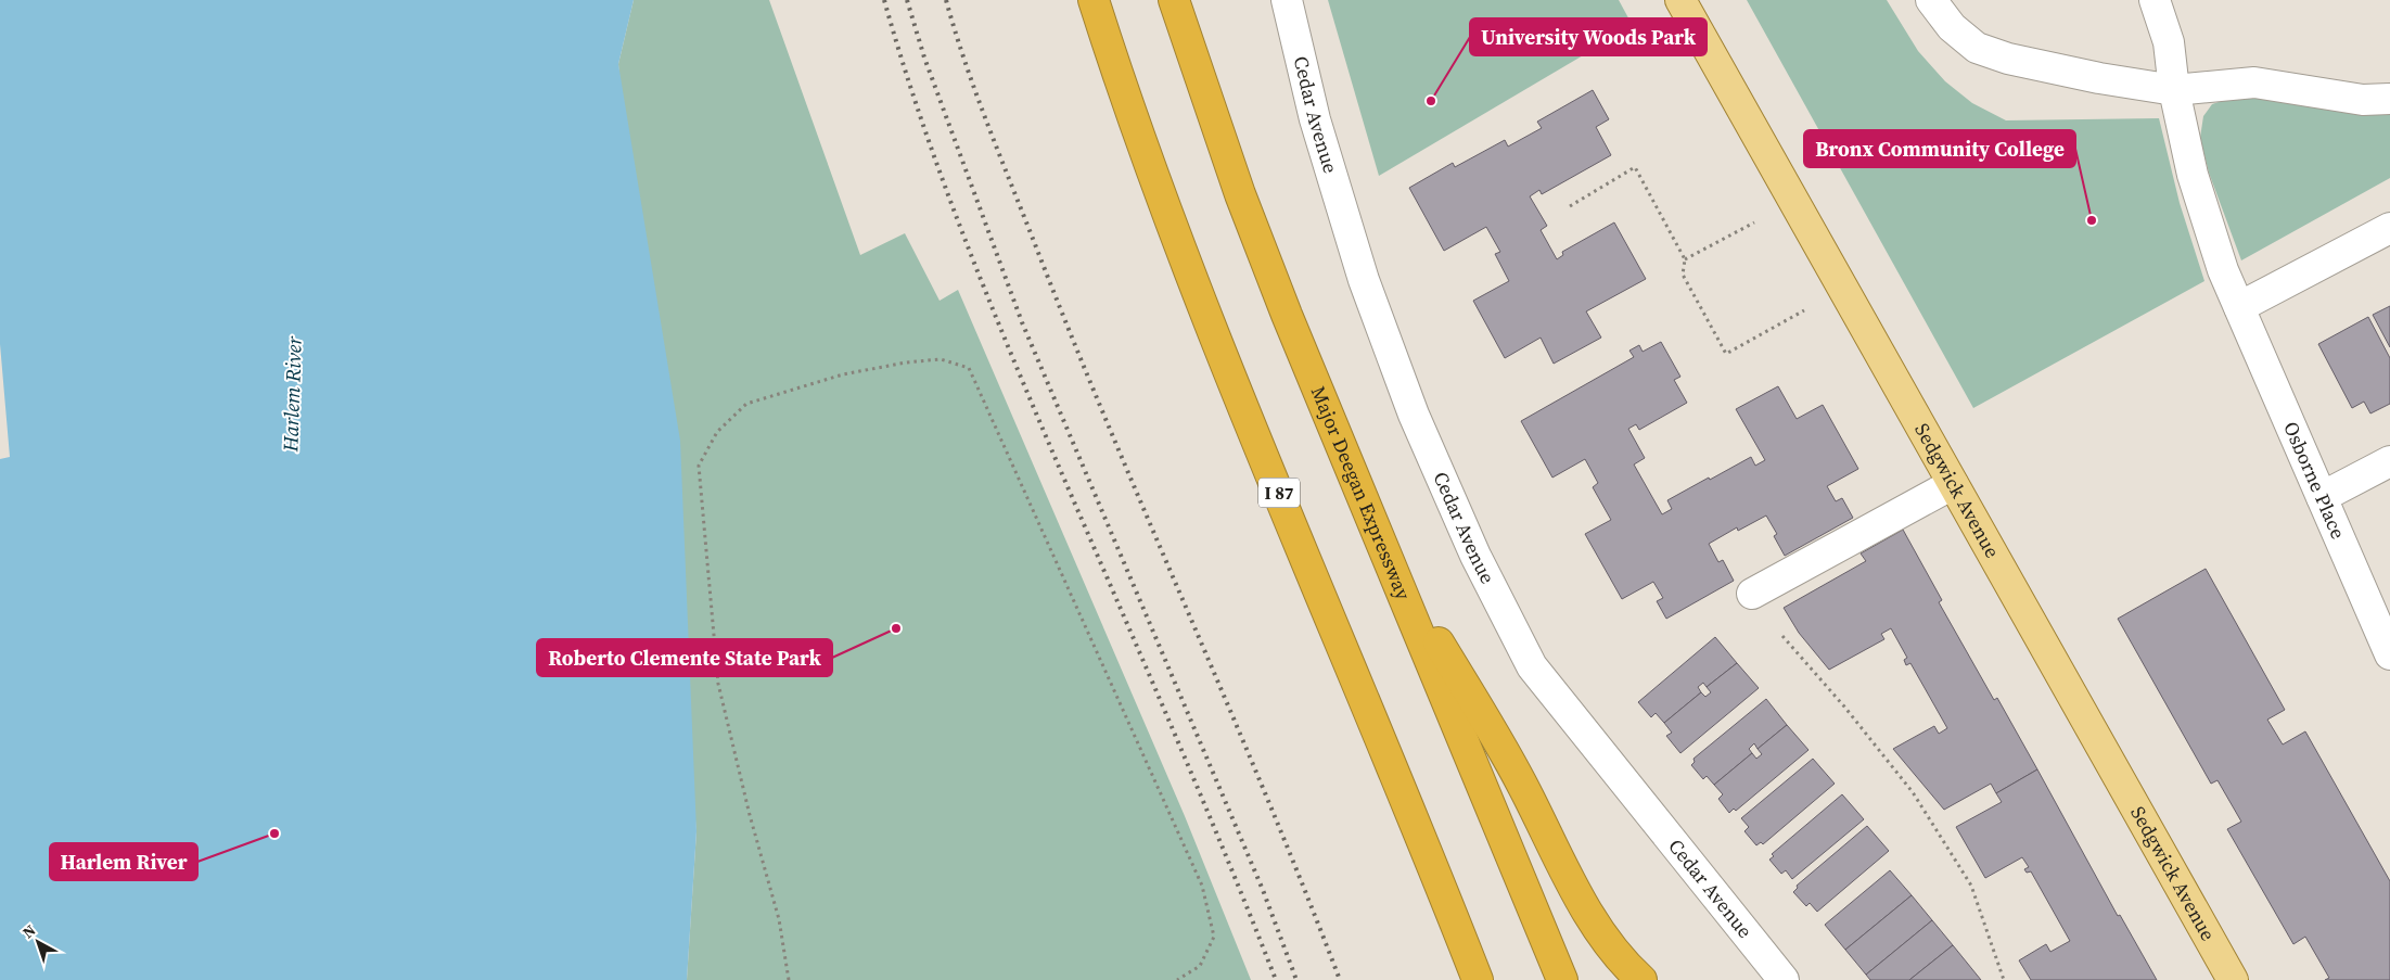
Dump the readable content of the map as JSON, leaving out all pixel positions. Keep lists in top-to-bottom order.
{
  "streets": {
    "highway": ["I 87", "Major Deegan Expressway"],
    "main road": ["Sedgwick Avenue"],
    "street": ["Cedar Avenue", "Osborne Place"]
  },
  "water": ["Harlem River"],
  "places": [
    "University Woods Park",
    "Bronx Community College",
    "Roberto Clemente State Park",
    "Harlem River"
  ],
  "north": "top left"
}
